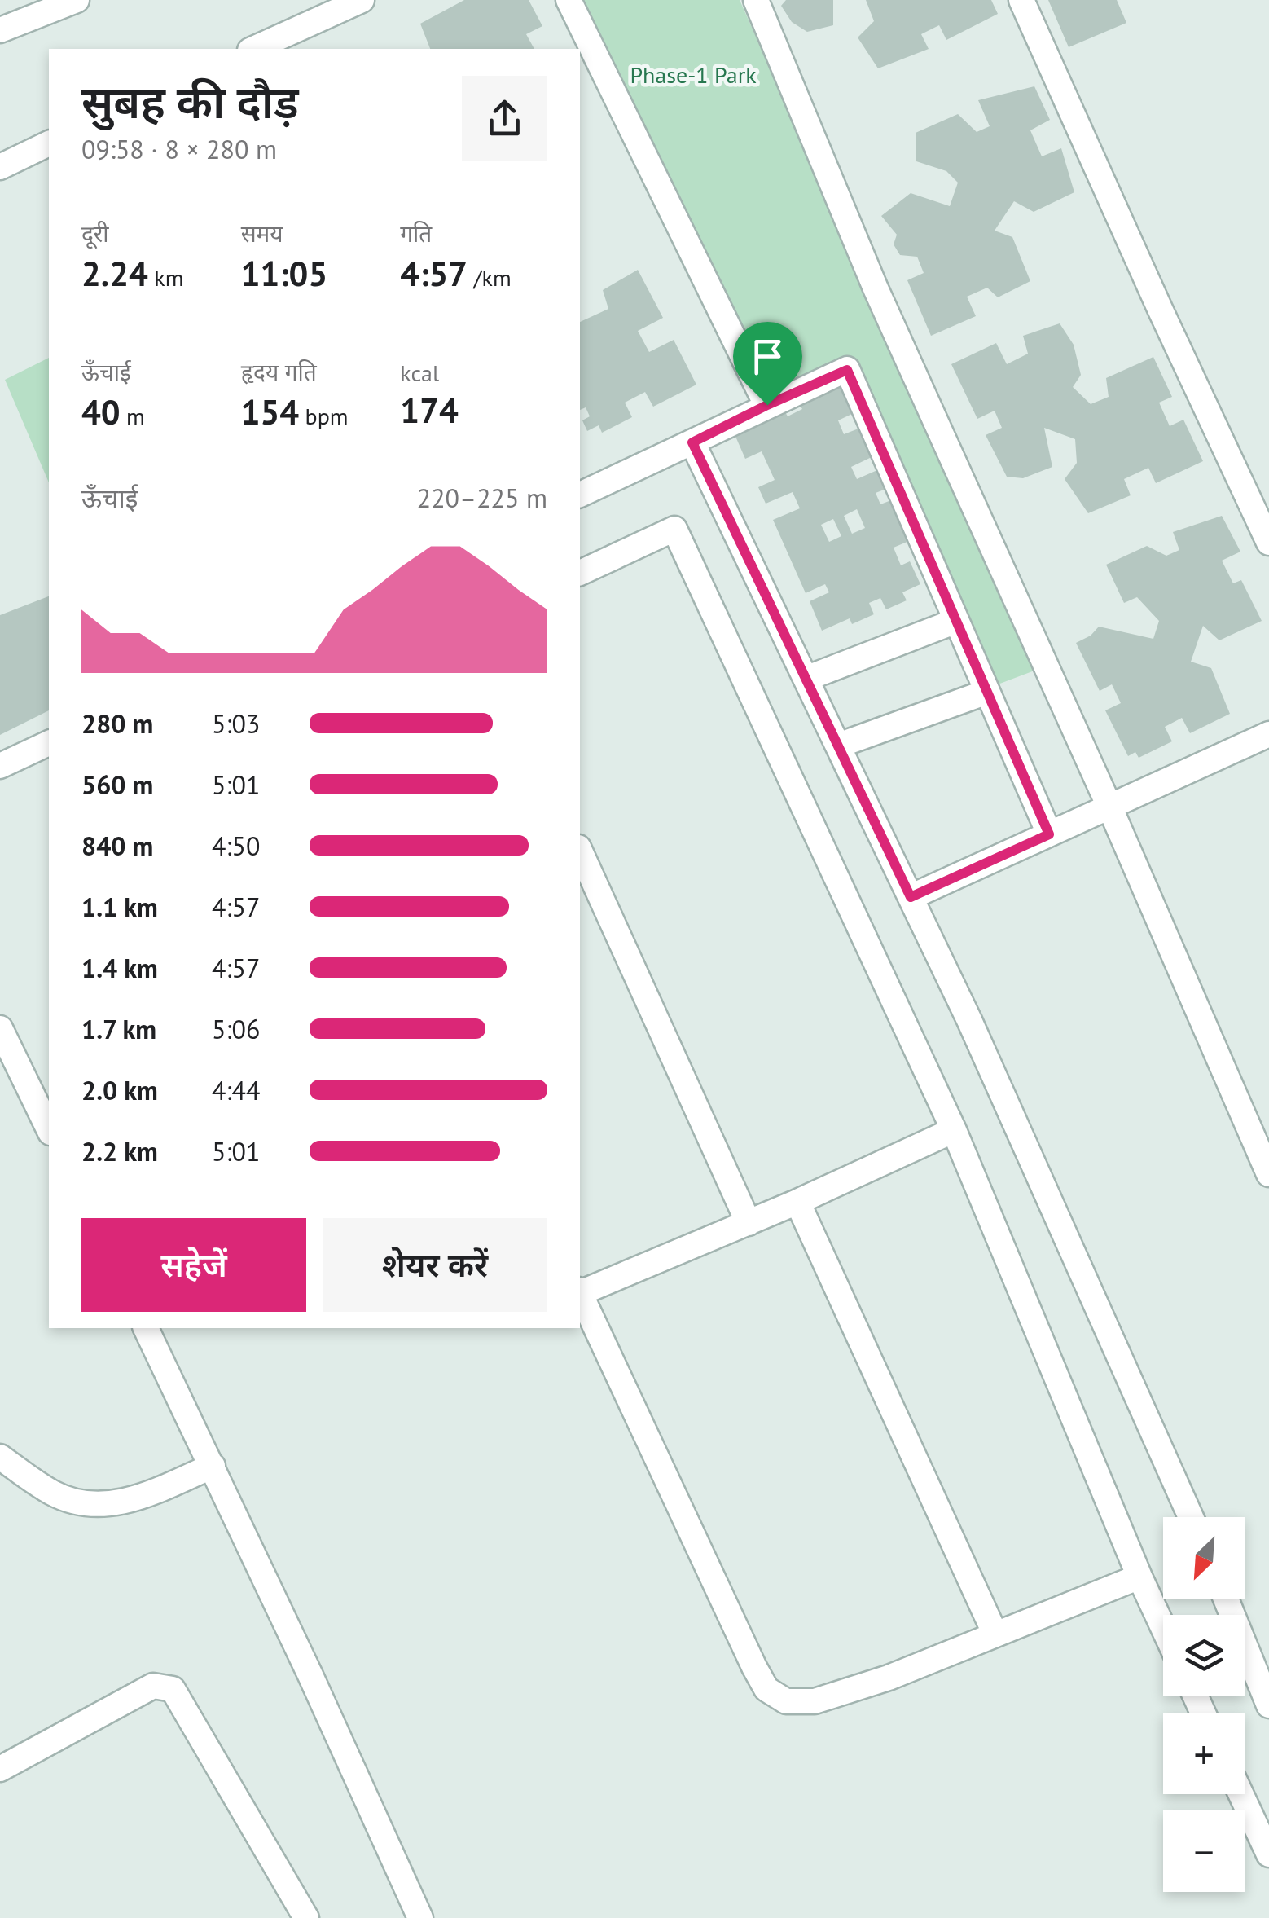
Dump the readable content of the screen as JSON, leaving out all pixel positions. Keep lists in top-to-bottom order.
{
  "parks": ["Phase-1 Park"],
  "north": "bottom left",
  "page": {
    "heading": ["सुबह की दौड़", "09:58 · 8 × 280 m"],
    "stats": [
      ["दूरी", "2.24 km"],
      ["समय", "11:05"],
      ["गति", "4:57 /km"],
      ["ऊँचाई", "40 m"],
      ["हृदय गति", "154 bpm"],
      ["kcal", "174"]
    ],
    "chart": ["ऊँचाई", "220–225 m"],
    "list": [
      {
        "name": "280 m",
        "note": "5:03"
      },
      {
        "name": "560 m",
        "note": "5:01"
      },
      {
        "name": "840 m",
        "note": "4:50"
      },
      {
        "name": "1.1 km",
        "note": "4:57"
      },
      {
        "name": "1.4 km",
        "note": "4:57"
      },
      {
        "name": "1.7 km",
        "note": "5:06"
      },
      {
        "name": "2.0 km",
        "note": "4:44"
      },
      {
        "name": "2.2 km",
        "note": "5:01"
      }
    ],
    "buttons": ["सहेजें", "शेयर करें"],
    "map_buttons": ["+", "−"]
  }
}
